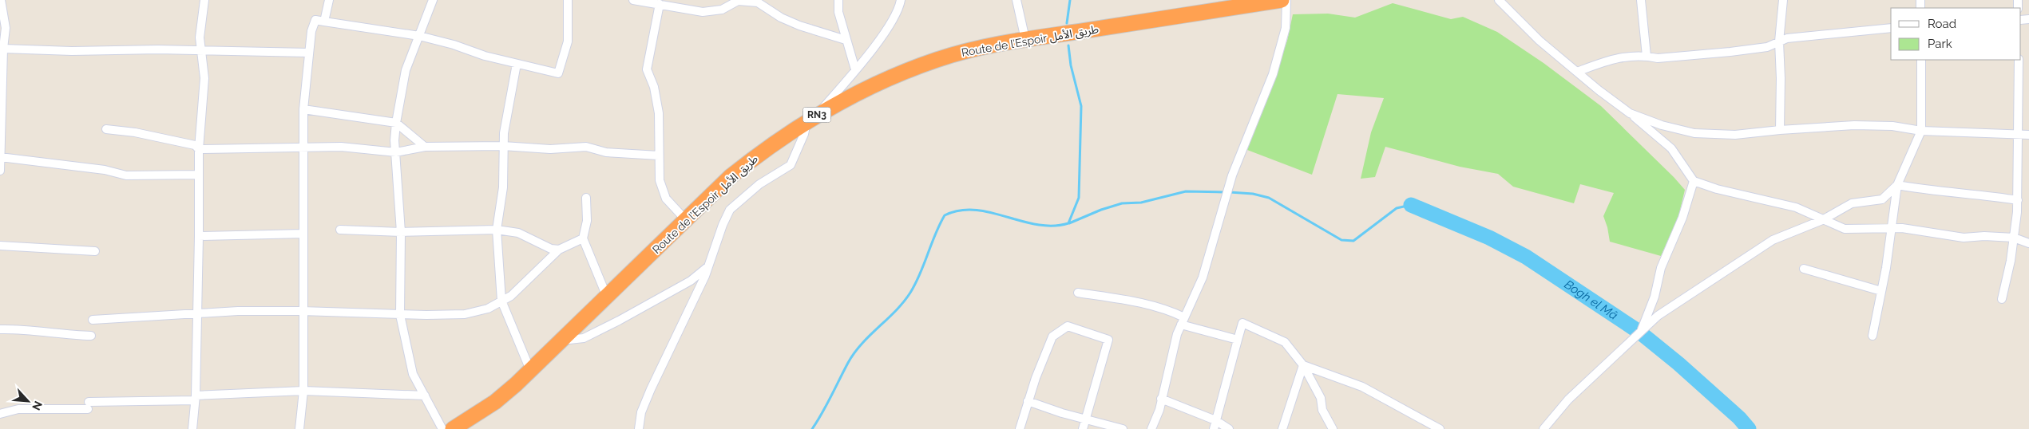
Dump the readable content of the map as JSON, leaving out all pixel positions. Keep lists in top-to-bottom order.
{
  "streets": {
    "highway": ["Route de l’Espoir طريق الأمل", "RN3"]
  },
  "water": ["Bogh el Mâ"],
  "legend": ["Road", "Park"],
  "north": "bottom right"
}
